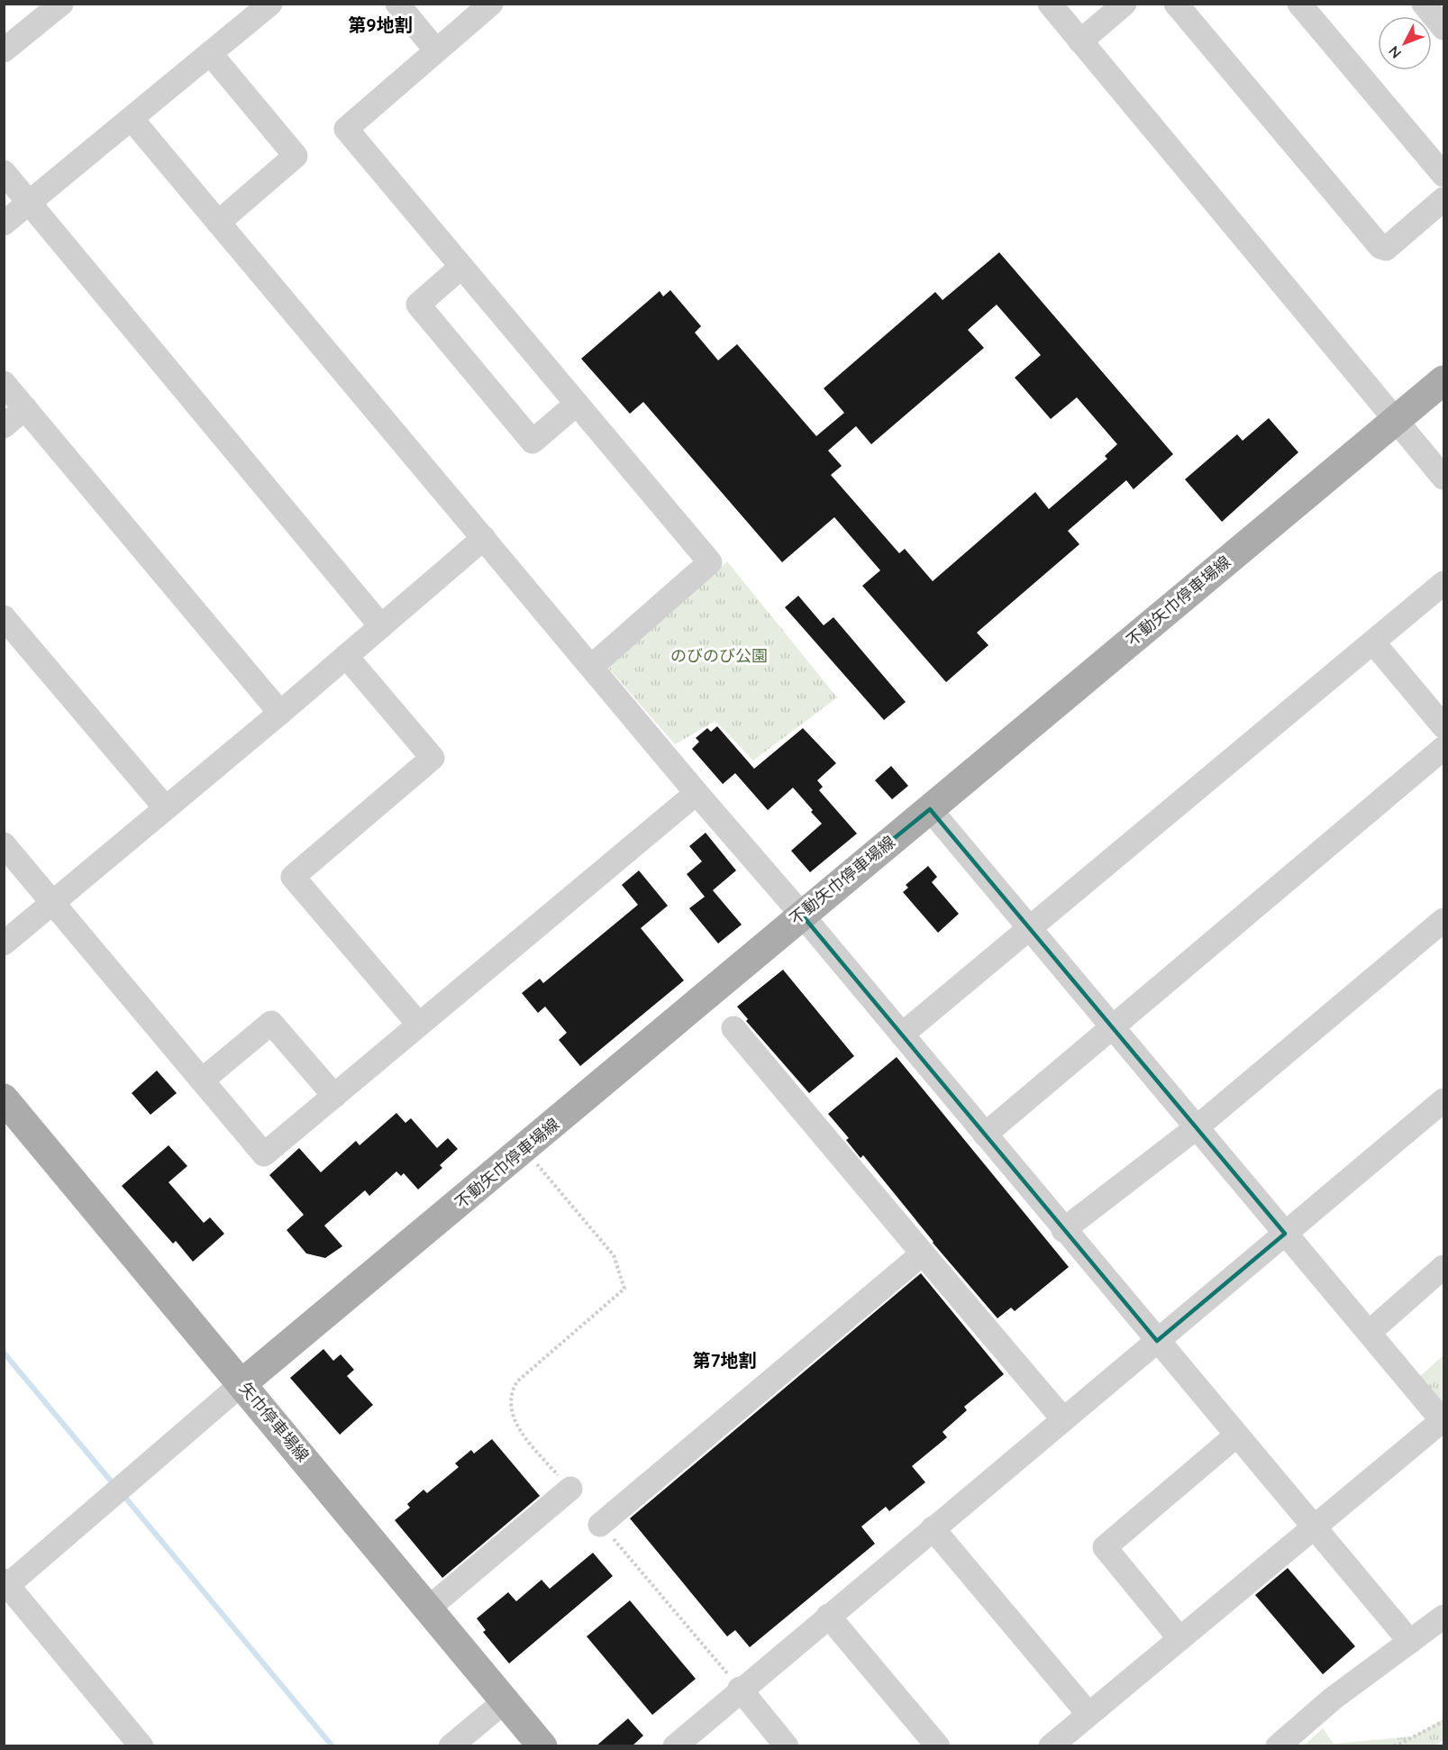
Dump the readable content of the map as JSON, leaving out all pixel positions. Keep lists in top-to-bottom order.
{
  "streets": {
    "main road": ["不動矢巾停車場線", "矢巾停車場線"]
  },
  "crossings": [
    ["不動矢巾停車場線", "矢巾停車場線"]
  ],
  "districts": ["第9地割", "第7地割"],
  "parks": ["のびのび公園"],
  "north": "bottom left"
}
